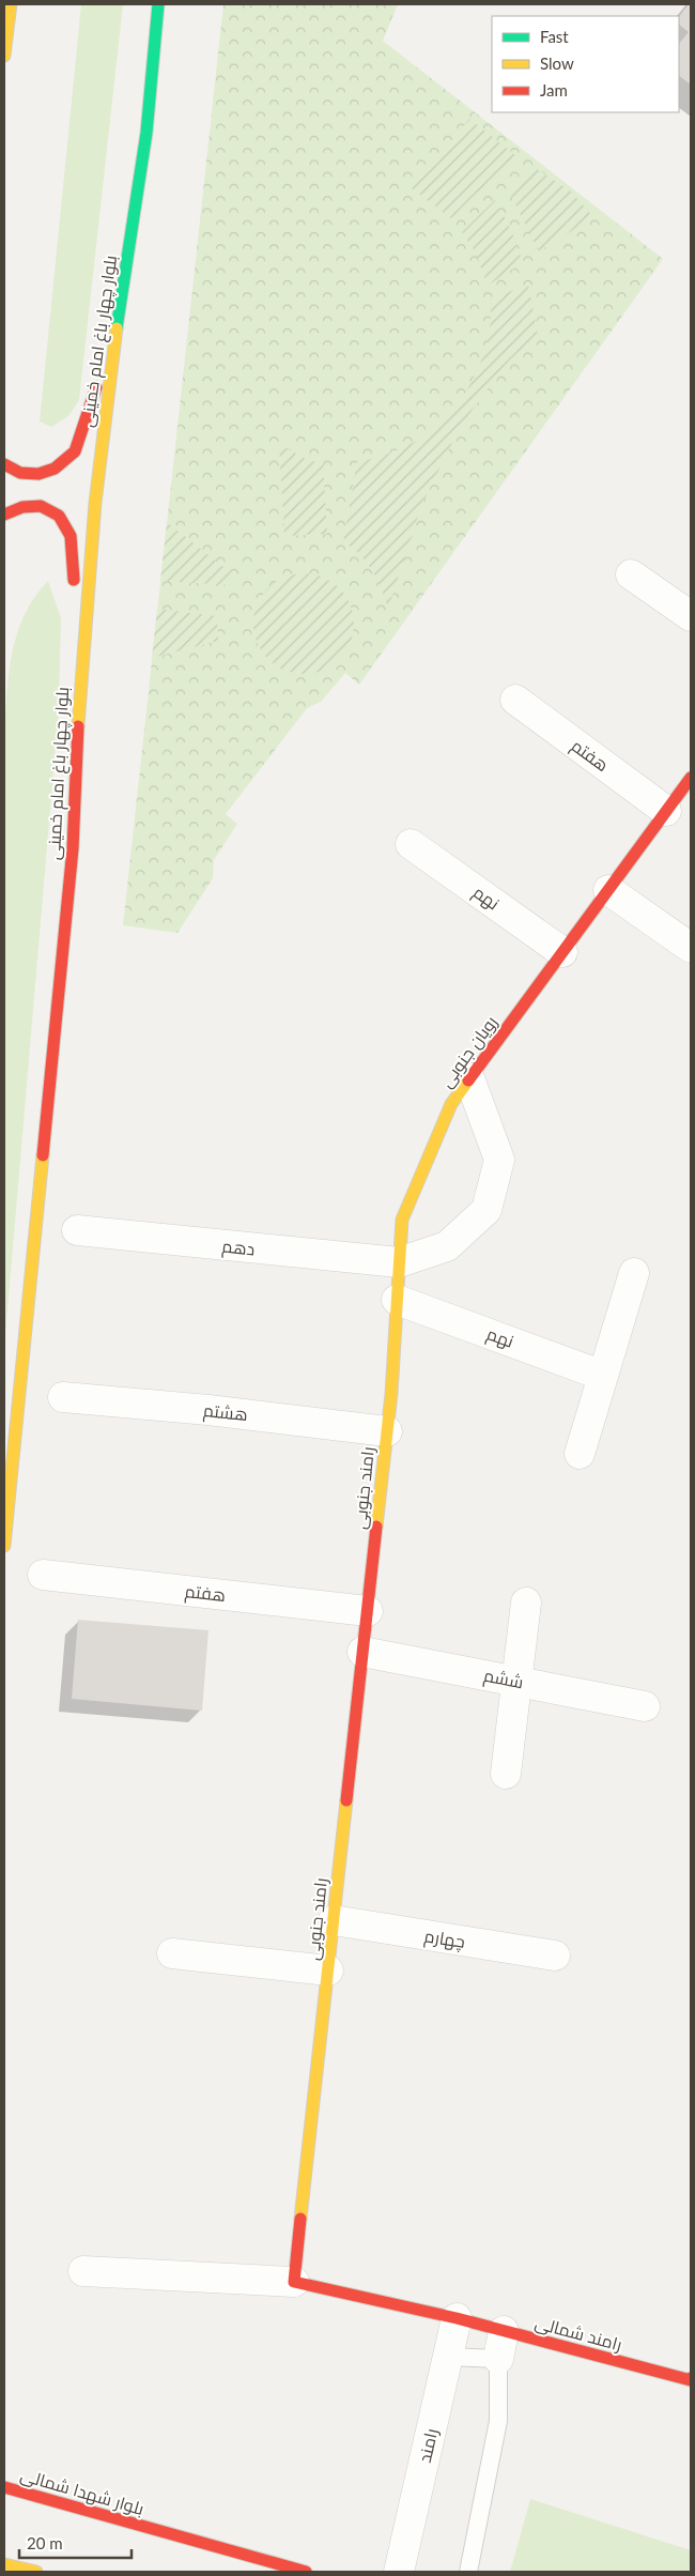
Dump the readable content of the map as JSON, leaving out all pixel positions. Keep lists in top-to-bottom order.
{
  "streets": {
    "street": [
      "بلوار چهار باغ امام خمینی",
      "هفتم",
      "نهم",
      "رویان جنوبی",
      "دهم",
      "هشتم",
      "رامند جنوبی",
      "ششم",
      "چهارم",
      "رامند شمالی",
      "رامند",
      "بلوار شهدا شمالی"
    ]
  },
  "crossings": [
    ["هفتم", "رویان جنوبی"],
    ["هفتم", "رامند جنوبی"],
    ["نهم", "رویان جنوبی"],
    ["رویان جنوبی", "دهم"],
    ["رویان جنوبی", "رامند جنوبی"],
    ["هشتم", "رامند جنوبی"],
    ["رامند جنوبی", "ششم"],
    ["رامند جنوبی", "چهارم"],
    ["رامند شمالی", "رامند"]
  ],
  "legend": ["Fast", "Slow", "Jam"],
  "scale_bar": "20 m"
}
